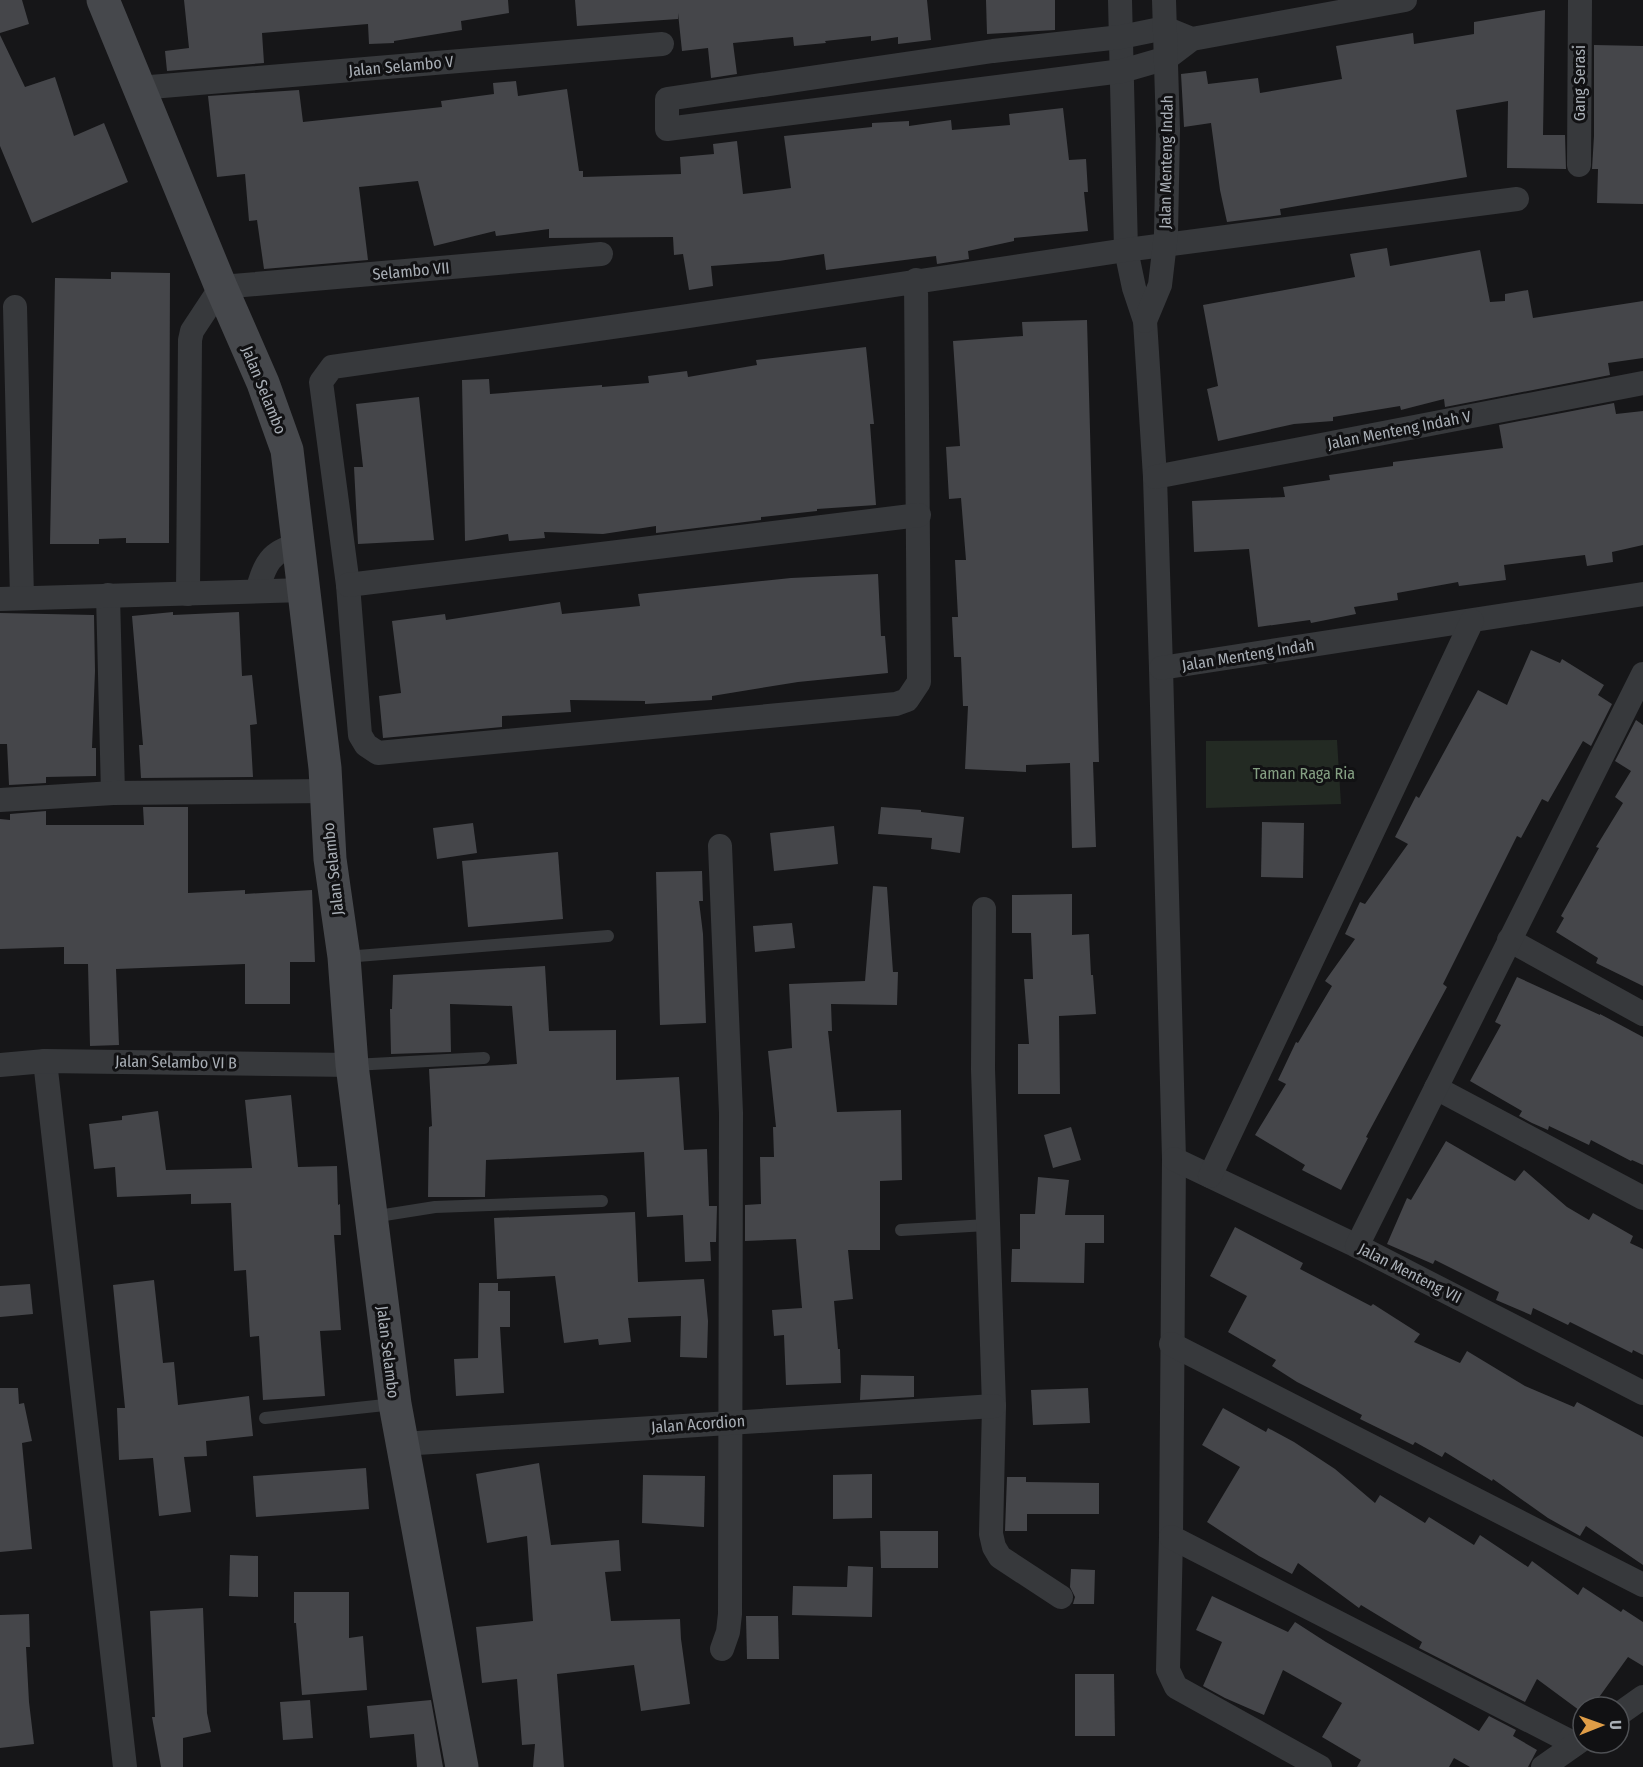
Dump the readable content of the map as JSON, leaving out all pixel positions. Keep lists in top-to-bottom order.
{
  "streets": {
    "street": [
      "Jalan Selambo V",
      "Gang Serasi",
      "Jalan Menteng Indah",
      "Selambo VII",
      "Jalan Selambo",
      "Jalan Menteng Indah V",
      "Jalan Selambo VI B",
      "Jalan Menteng VII",
      "Jalan Acordion"
    ]
  },
  "crossings": [
    ["Jalan Selambo V", "Jalan Selambo"],
    ["Jalan Menteng Indah", "Jalan Menteng Indah V"],
    ["Selambo VII", "Jalan Selambo"],
    ["Jalan Selambo", "Jalan Selambo VI B"],
    ["Jalan Selambo", "Jalan Acordion"]
  ],
  "parks": ["Taman Raga Ria"],
  "north": "right"
}
